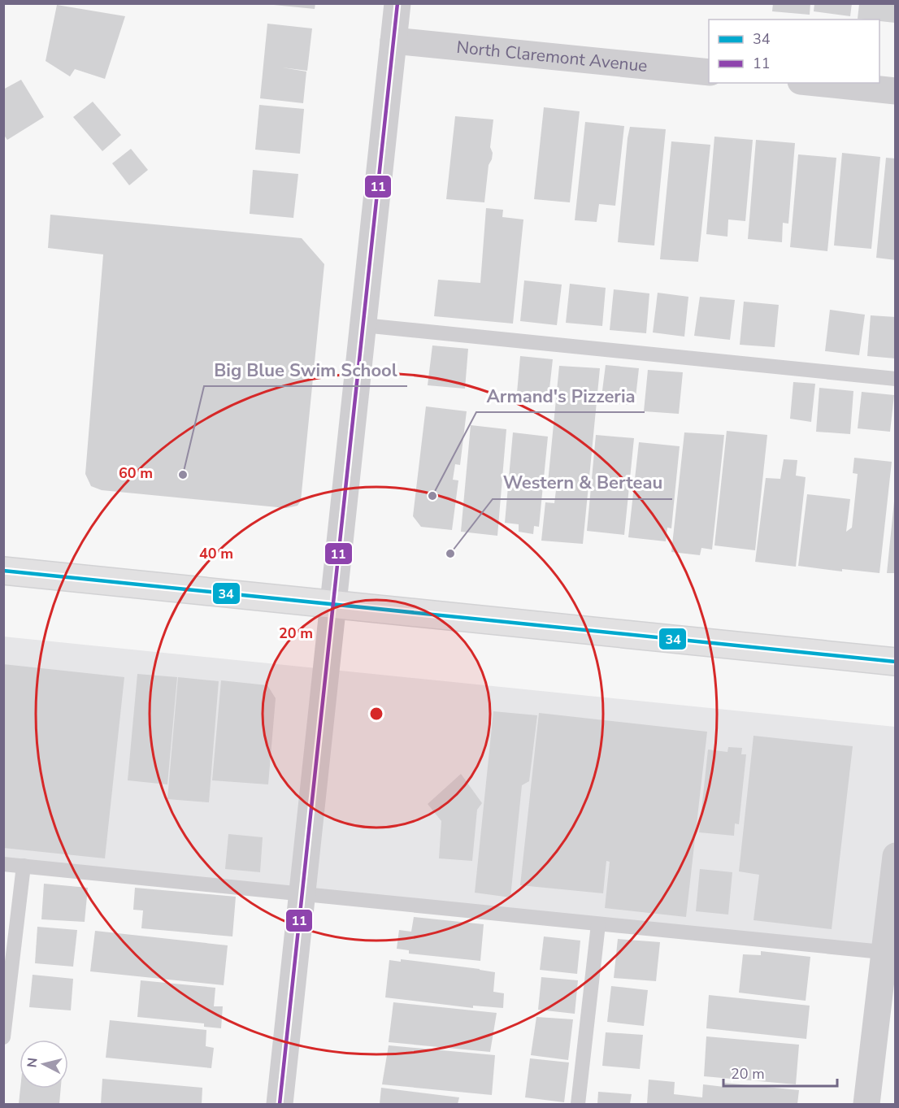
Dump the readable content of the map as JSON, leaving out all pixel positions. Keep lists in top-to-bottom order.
{
  "streets": {
    "street": ["North Claremont Avenue"]
  },
  "places": ["Big Blue Swim School", "Armand's Pizzeria", "Western & Berteau"],
  "lines": ["transit line 11", "transit line 34"],
  "legend": ["34", "11"],
  "scale_bar": "20 m",
  "north": "left",
  "rings": ["60 m", "40 m", "20 m"]
}
